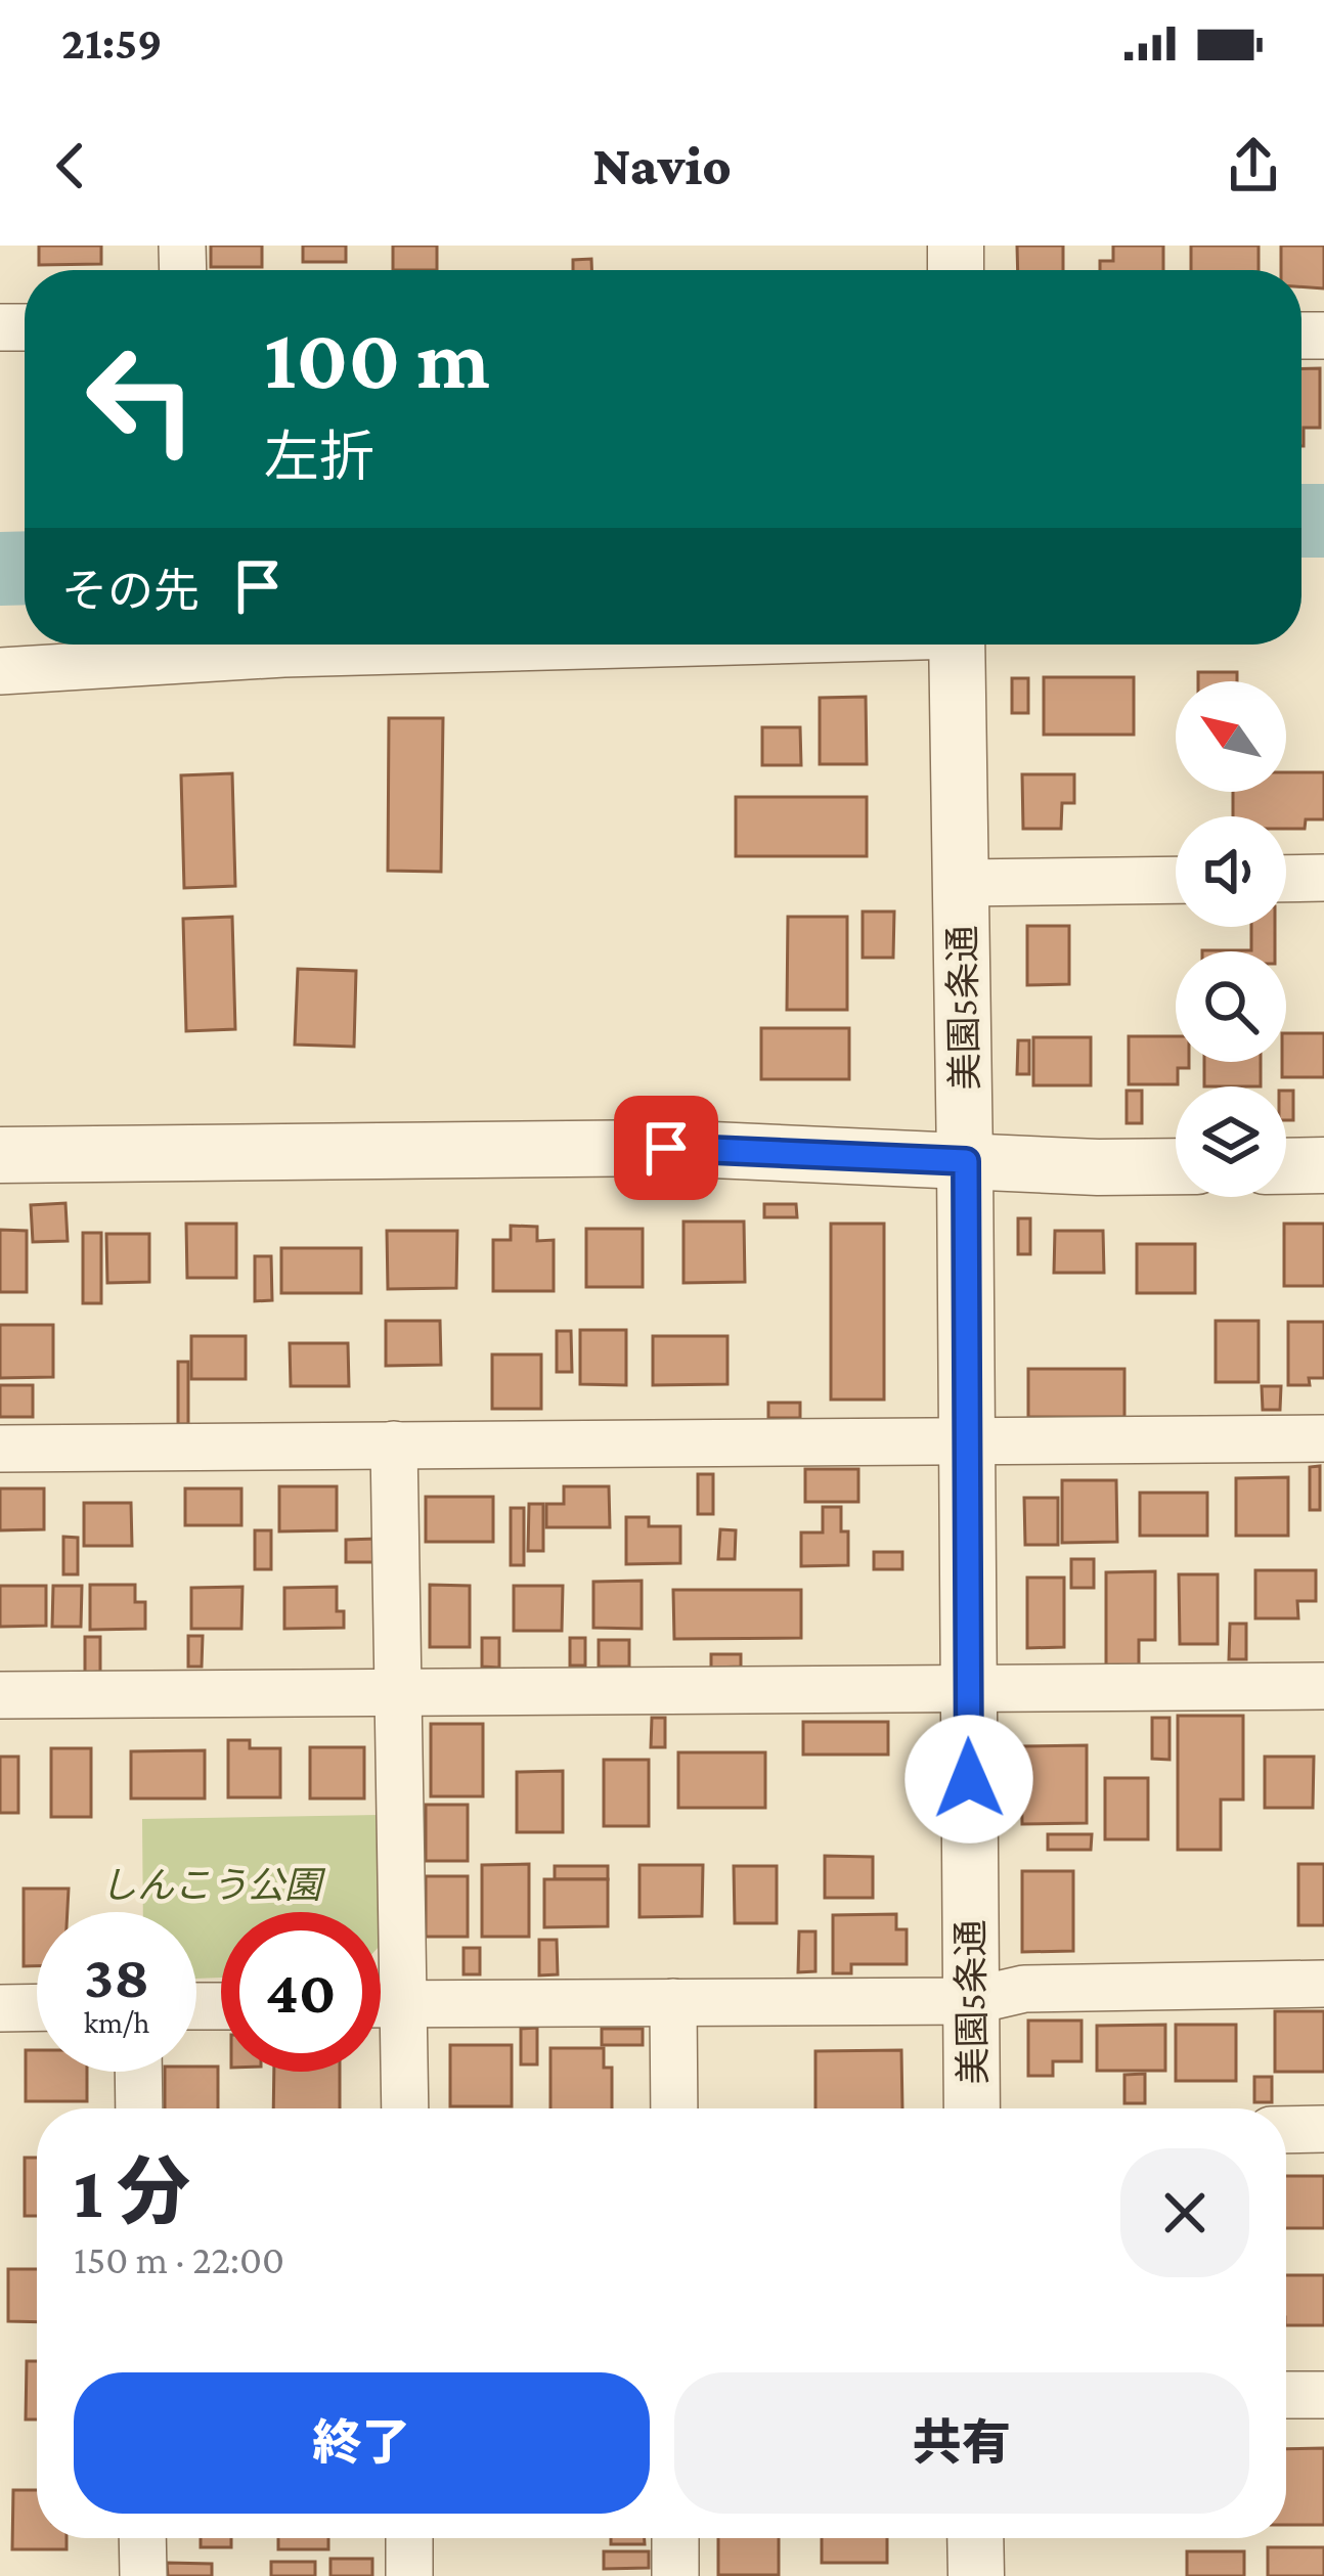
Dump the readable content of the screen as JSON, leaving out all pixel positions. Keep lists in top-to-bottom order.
{
  "streets": {
    "street": ["美園5条通"]
  },
  "parks": ["しんこう公園"],
  "north": "top left",
  "page": {
    "status": "21:59",
    "header": "Navio",
    "turn": ["100 m", "左折"],
    "then": "その先",
    "speed": "38 km/h",
    "limit": "40",
    "heading": ["1 分", "150 m · 22:00"],
    "buttons": ["終了", "共有"]
  }
}
